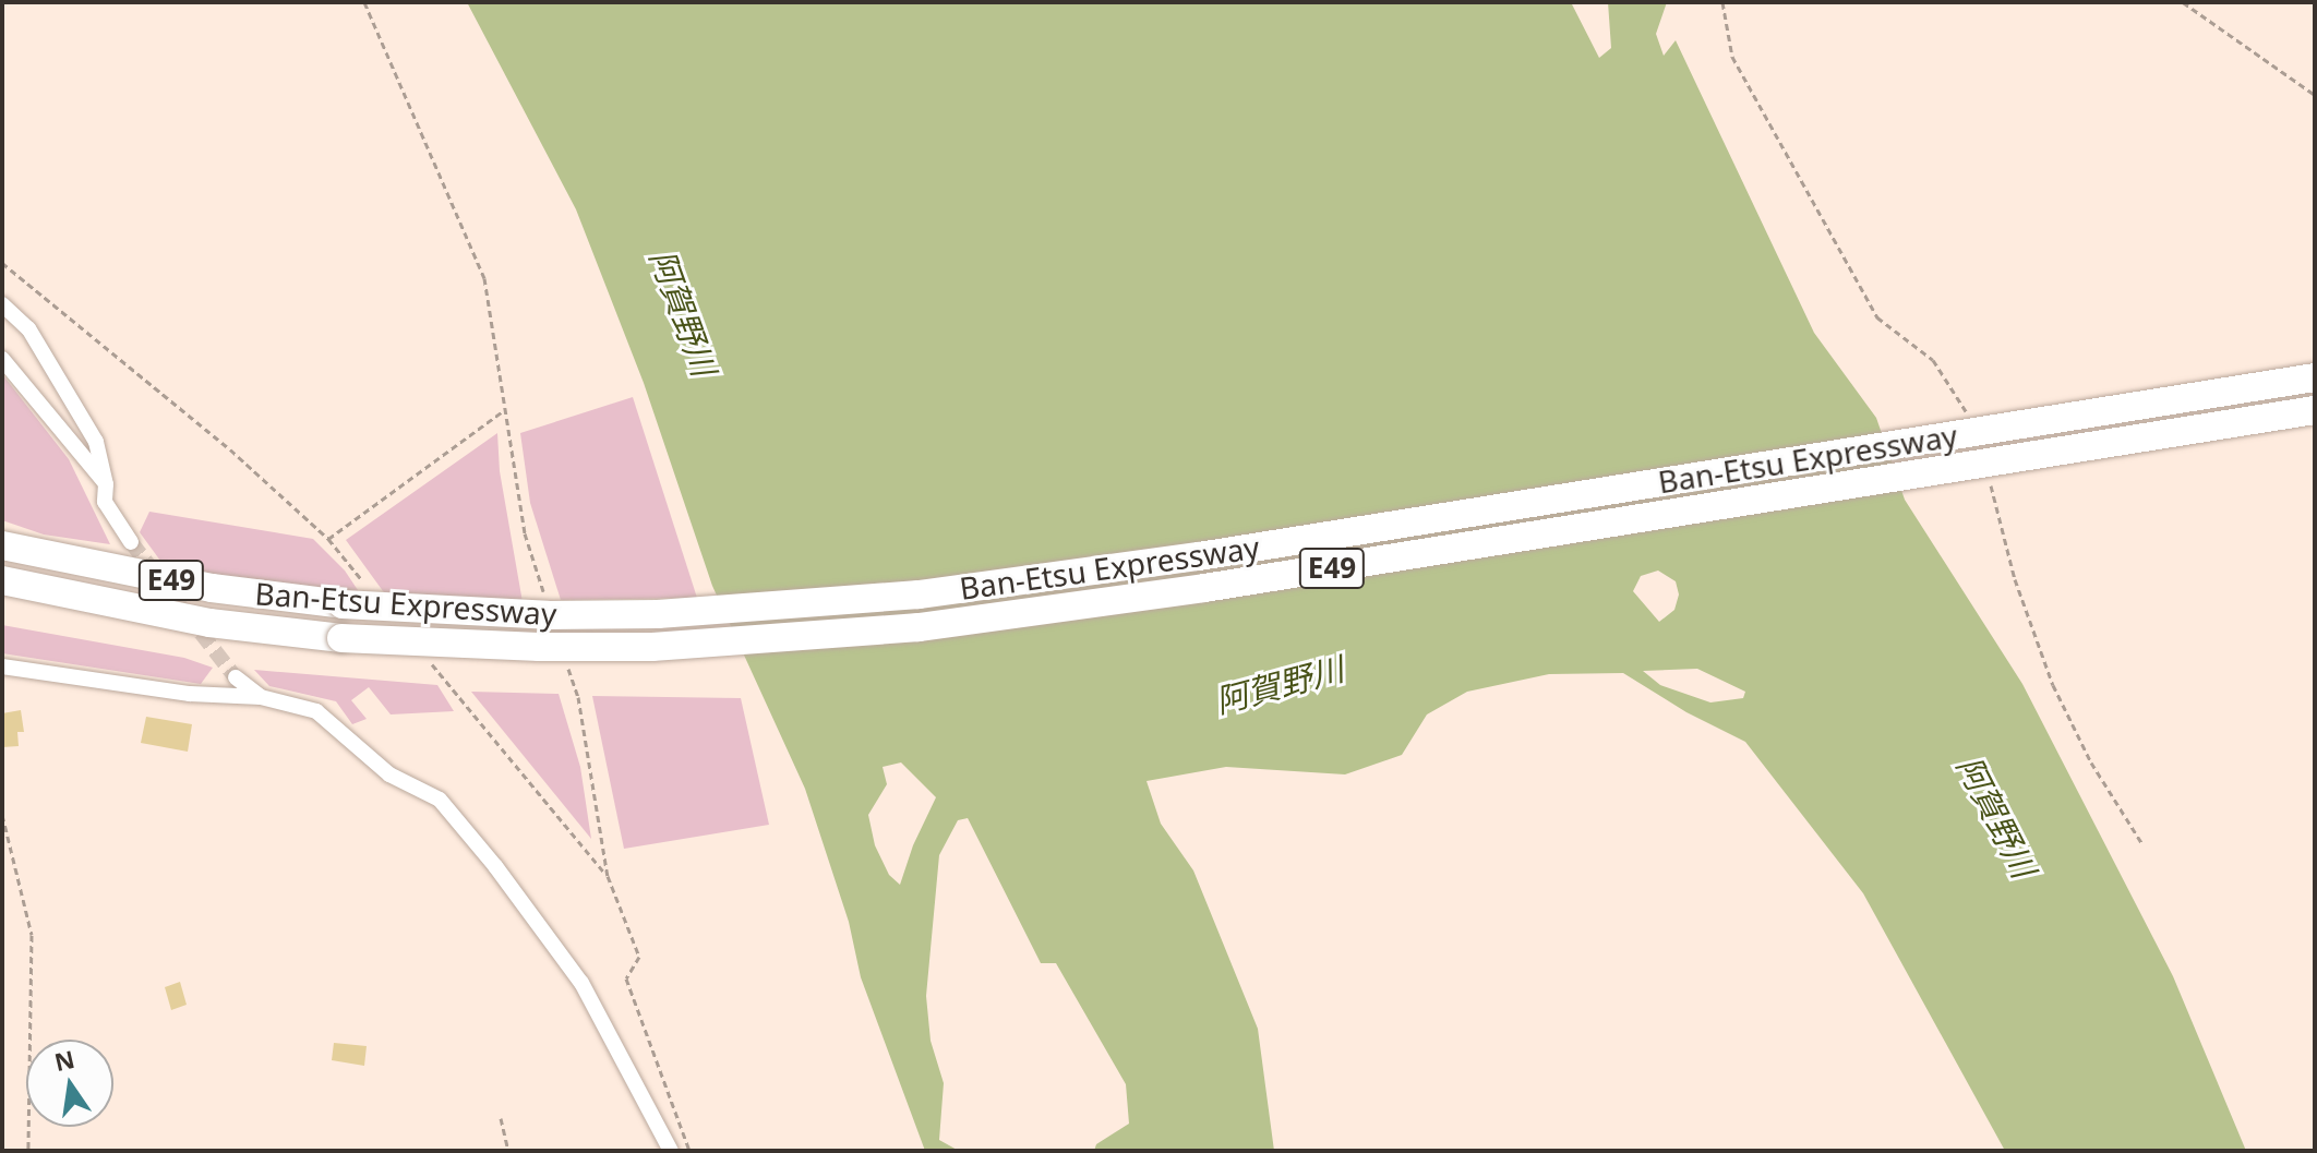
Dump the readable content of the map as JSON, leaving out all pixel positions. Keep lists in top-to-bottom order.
{
  "streets": {
    "highway": ["Ban-Etsu Expressway", "E49"]
  },
  "water": ["阿賀野川"],
  "north": "top"
}
